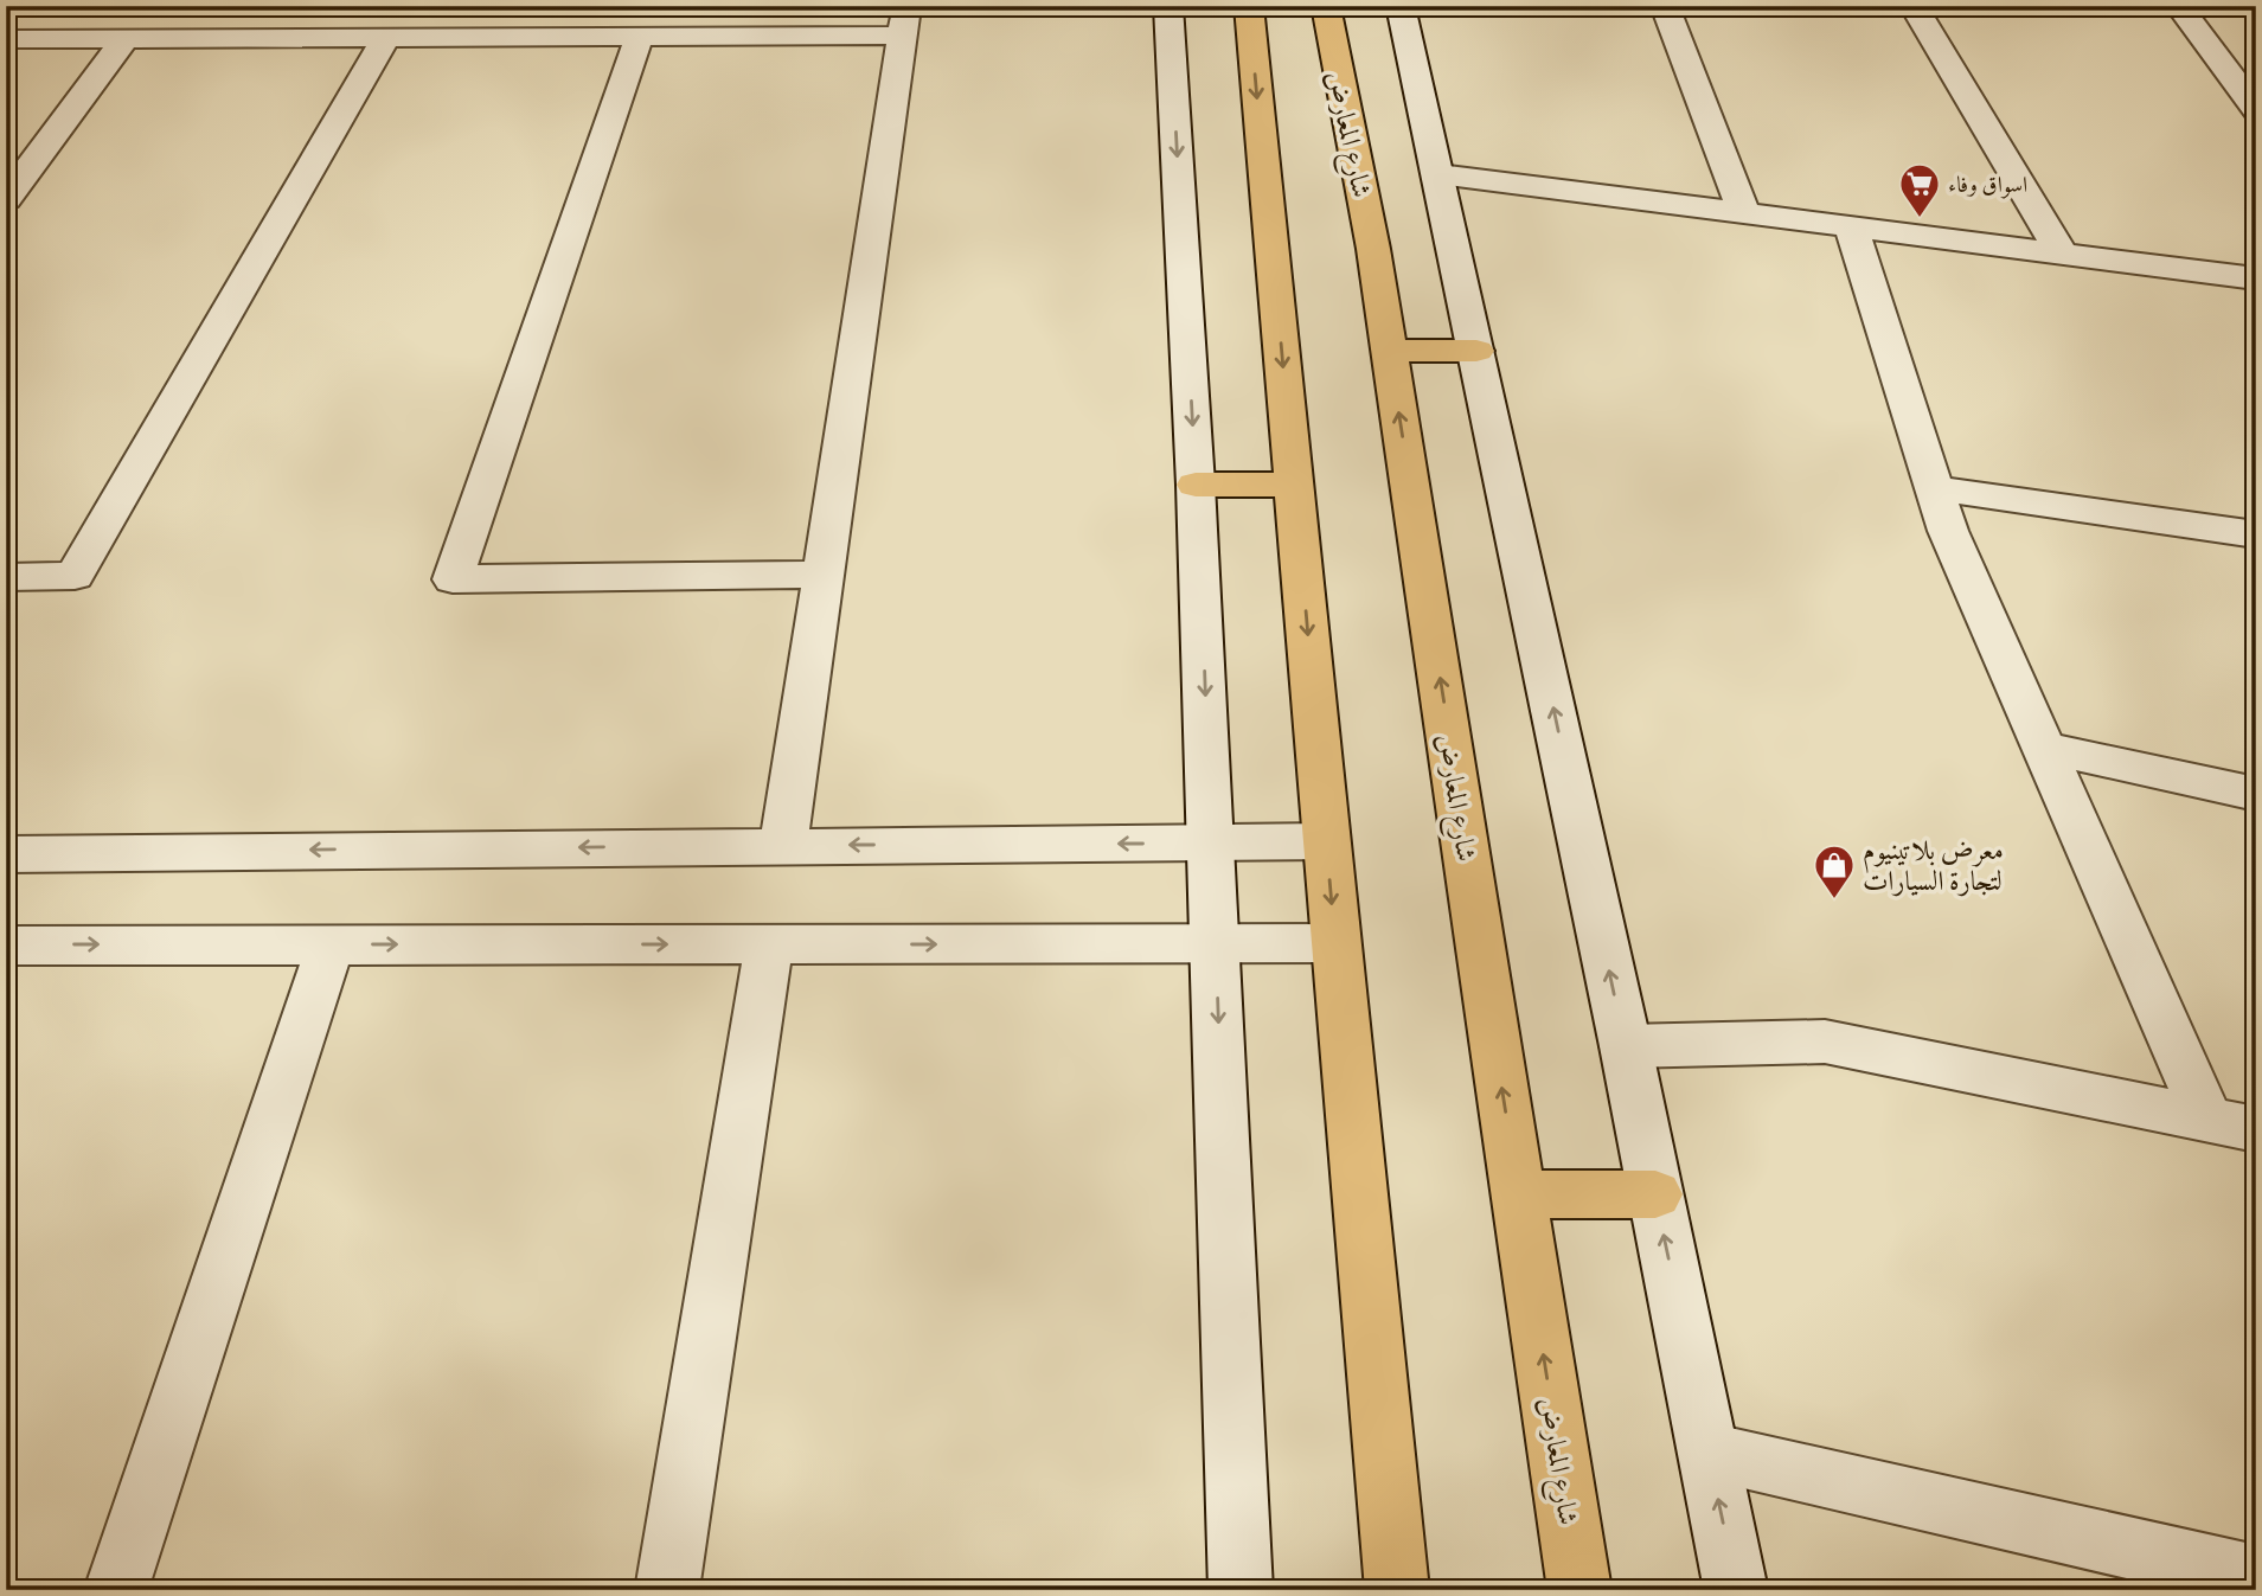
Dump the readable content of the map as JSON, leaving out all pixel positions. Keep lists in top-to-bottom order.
{
  "streets": {
    "main road": ["شارع المعارض"]
  },
  "places": {
    "supermarket": ["اسواق وفاء"],
    "shop": ["معرض بلاتينيوم لتجارة السيارات"]
  }
}
